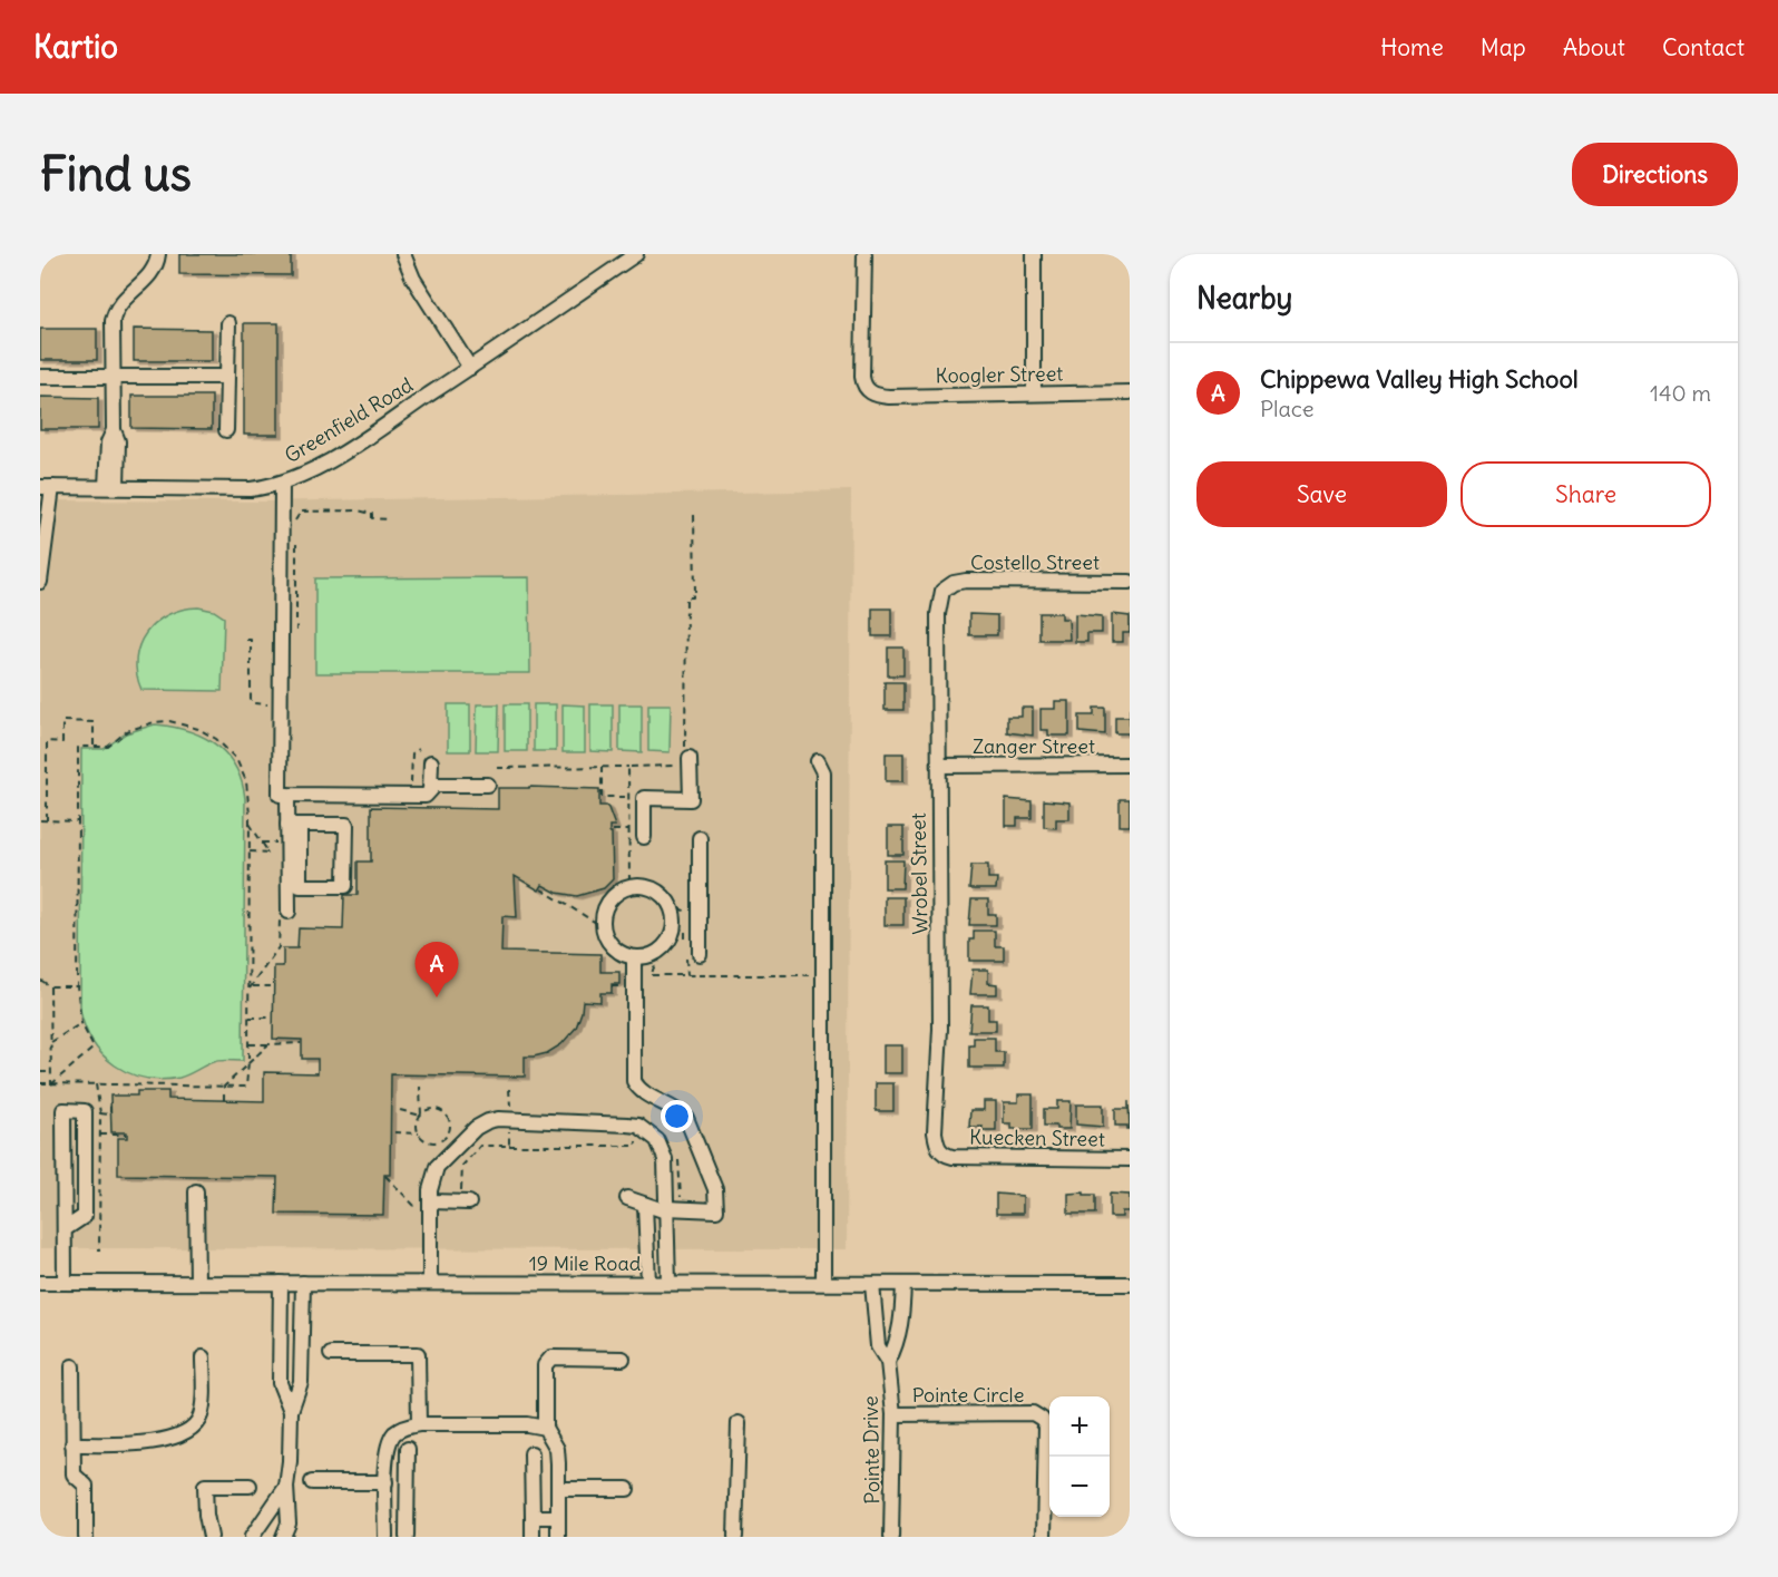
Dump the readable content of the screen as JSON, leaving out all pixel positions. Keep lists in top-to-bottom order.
{
  "streets": {
    "street": [
      "Koogler Street",
      "Greenfield Road",
      "Costello Street",
      "Zanger Street",
      "Wrobel Street",
      "Kuecken Street",
      "19 Mile Road",
      "Pointe Circle",
      "Pointe Drive"
    ]
  },
  "crossings": [
    ["Costello Street", "Wrobel Street"],
    ["Zanger Street", "Wrobel Street"],
    ["Wrobel Street", "Kuecken Street"],
    ["19 Mile Road", "Pointe Drive"],
    ["Pointe Circle", "Pointe Drive"]
  ],
  "page": {
    "header": "Kartio",
    "nav": [
      "Home",
      "Map",
      "About",
      "Contact"
    ],
    "buttons": [
      "Directions",
      ["Save", "Share"]
    ],
    "title": "Find us",
    "heading": "Nearby",
    "list": [
      {
        "mark": "A",
        "name": "Chippewa Valley High School",
        "note": "Place",
        "value": "140 m"
      }
    ],
    "pins": "A",
    "map_buttons": ["+", "−"]
  }
}
